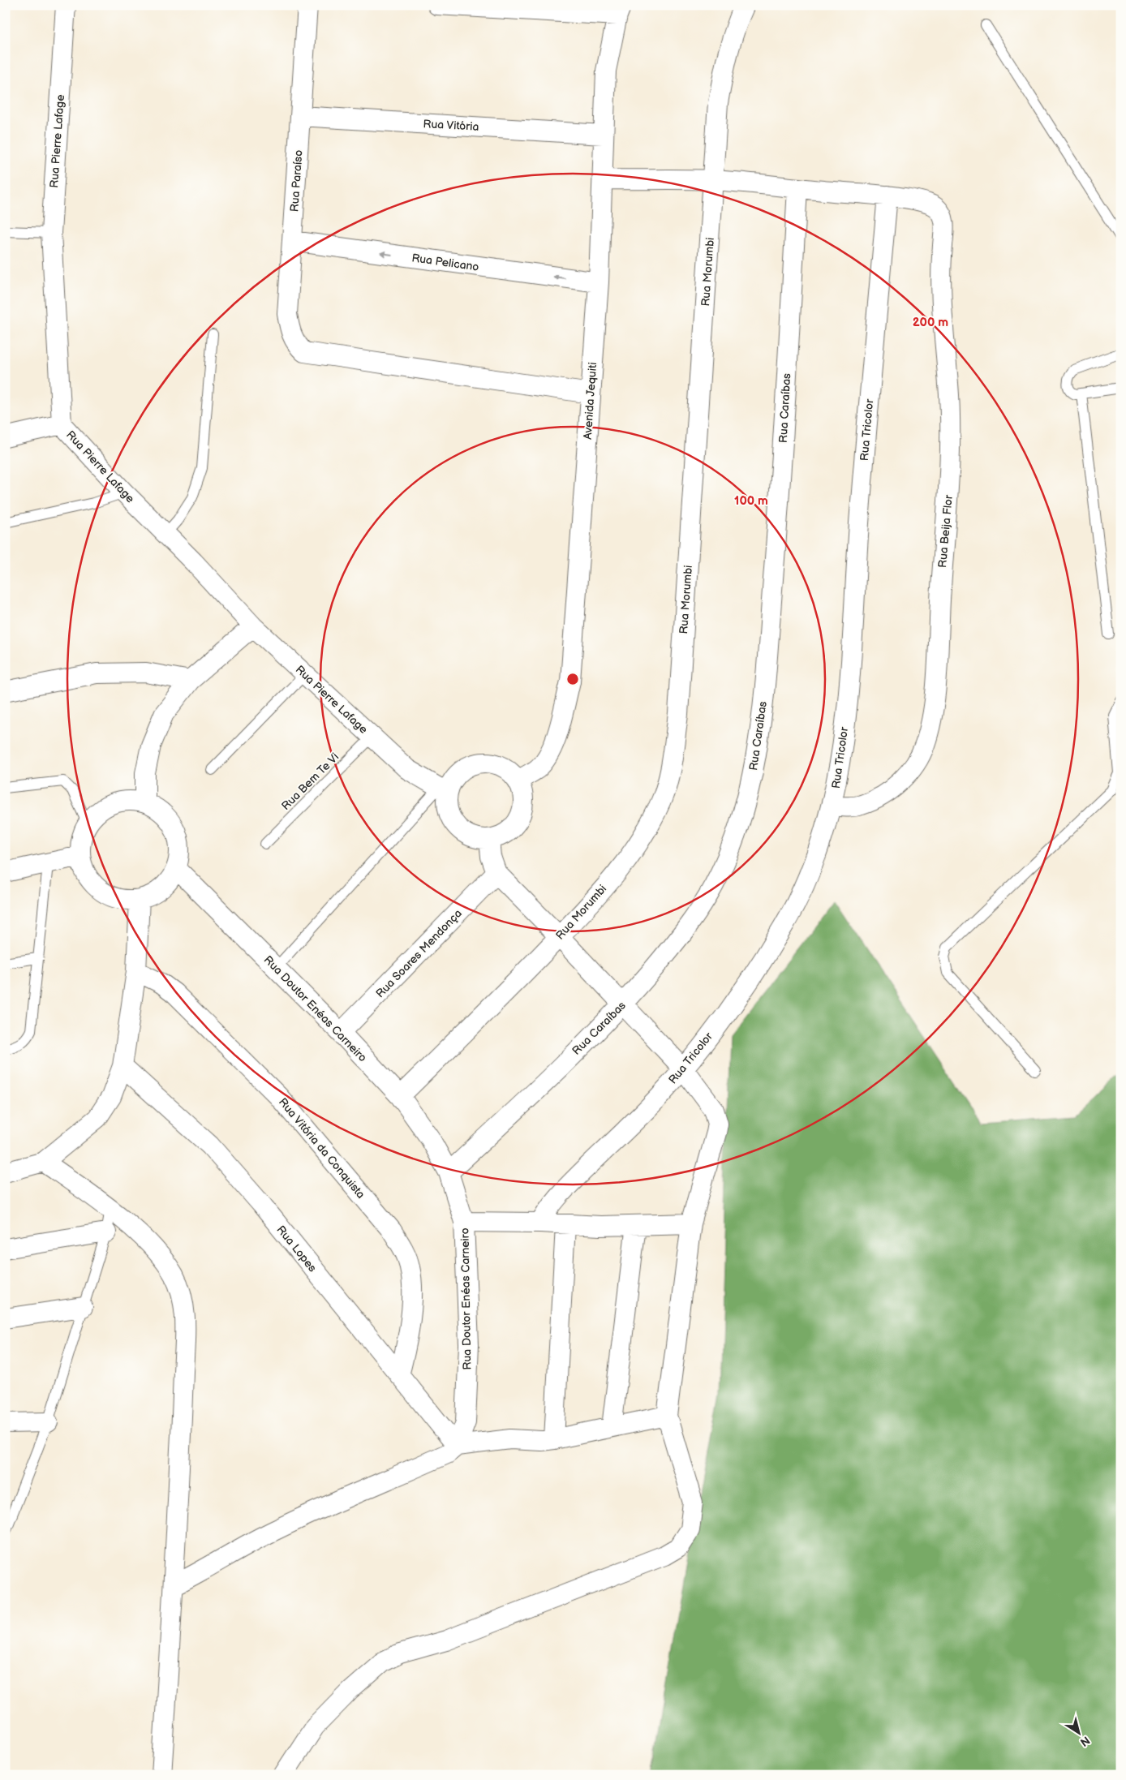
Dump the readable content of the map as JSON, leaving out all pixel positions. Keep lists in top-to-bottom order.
{
  "streets": {
    "street": [
      "Rua Vitória",
      "Rua Pierre Lafage",
      "Rua Paraíso",
      "Rua Pelicano",
      "Rua Morumbi",
      "Avenida Jequiti",
      "Rua Caraíbas",
      "Rua Tricolor",
      "Rua Beija Flor",
      "Rua Soares Mendonça",
      "Rua Doutor Enéas Carneiro",
      "Rua Vitória da Conquista",
      "Rua Lopes"
    ],
    "lane": ["Rua Bem Te Vi"]
  },
  "crossings": [
    ["Rua Vitória", "Rua Paraíso"],
    ["Rua Vitória", "Avenida Jequiti"],
    ["Rua Pierre Lafage", "Avenida Jequiti"],
    ["Rua Pierre Lafage", "Rua Bem Te Vi"],
    ["Rua Paraíso", "Rua Pelicano"],
    ["Rua Paraíso", "Avenida Jequiti"],
    ["Rua Pelicano", "Avenida Jequiti"],
    ["Rua Morumbi", "Rua Doutor Enéas Carneiro"],
    ["Rua Caraíbas", "Rua Doutor Enéas Carneiro"],
    ["Rua Tricolor", "Rua Beija Flor"],
    ["Rua Soares Mendonça", "Rua Doutor Enéas Carneiro"],
    ["Rua Doutor Enéas Carneiro", "Rua Lopes"],
    ["Rua Vitória da Conquista", "Rua Lopes"]
  ],
  "one_way": ["Rua Pelicano"],
  "north": "bottom right",
  "rings": ["200 m", "100 m"]
}
